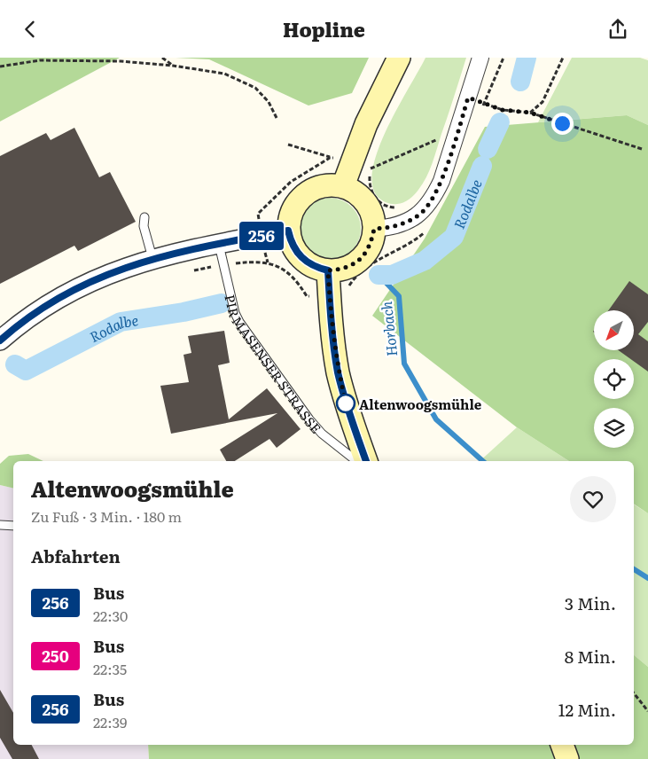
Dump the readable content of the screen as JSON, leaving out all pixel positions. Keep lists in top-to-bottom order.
{
  "streets": {
    "lane": ["PIRMASENSER STRASSE"]
  },
  "water": ["Rodalbe", "Horbach"],
  "places": ["Altenwoogsmühle"],
  "lines": ["bus line 256"],
  "north": "bottom left",
  "page": {
    "header": "Hopline",
    "on_map": "256",
    "heading": [
      ["Altenwoogsmühle", "Zu Fuß · 3 Min. · 180 m"],
      "Abfahrten"
    ],
    "list": [
      {
        "mark": "256",
        "name": "Bus",
        "note": "22:30",
        "value": "3 Min."
      },
      {
        "mark": "250",
        "name": "Bus",
        "note": "22:35",
        "value": "8 Min."
      },
      {
        "mark": "256",
        "name": "Bus",
        "note": "22:39",
        "value": "12 Min."
      }
    ]
  }
}
